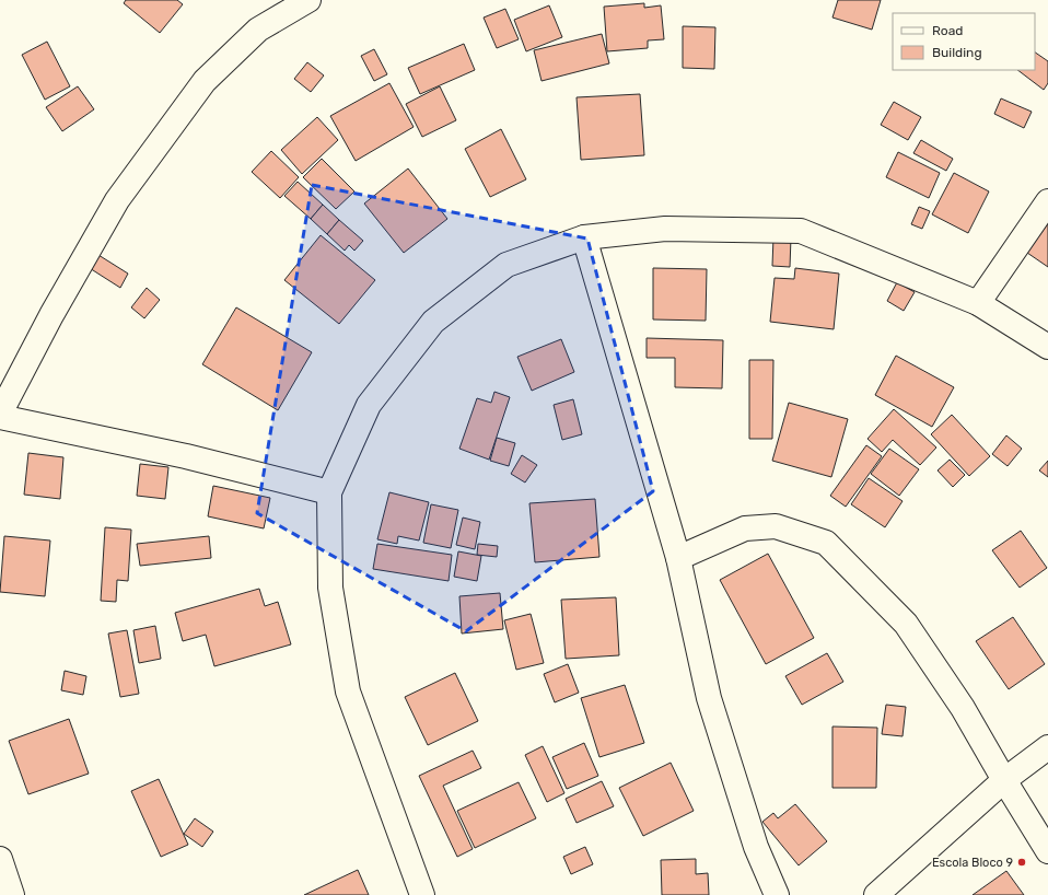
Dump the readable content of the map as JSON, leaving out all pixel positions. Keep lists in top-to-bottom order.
{
  "places": ["Escola Bloco 9"],
  "legend": ["Road", "Building"]
}
